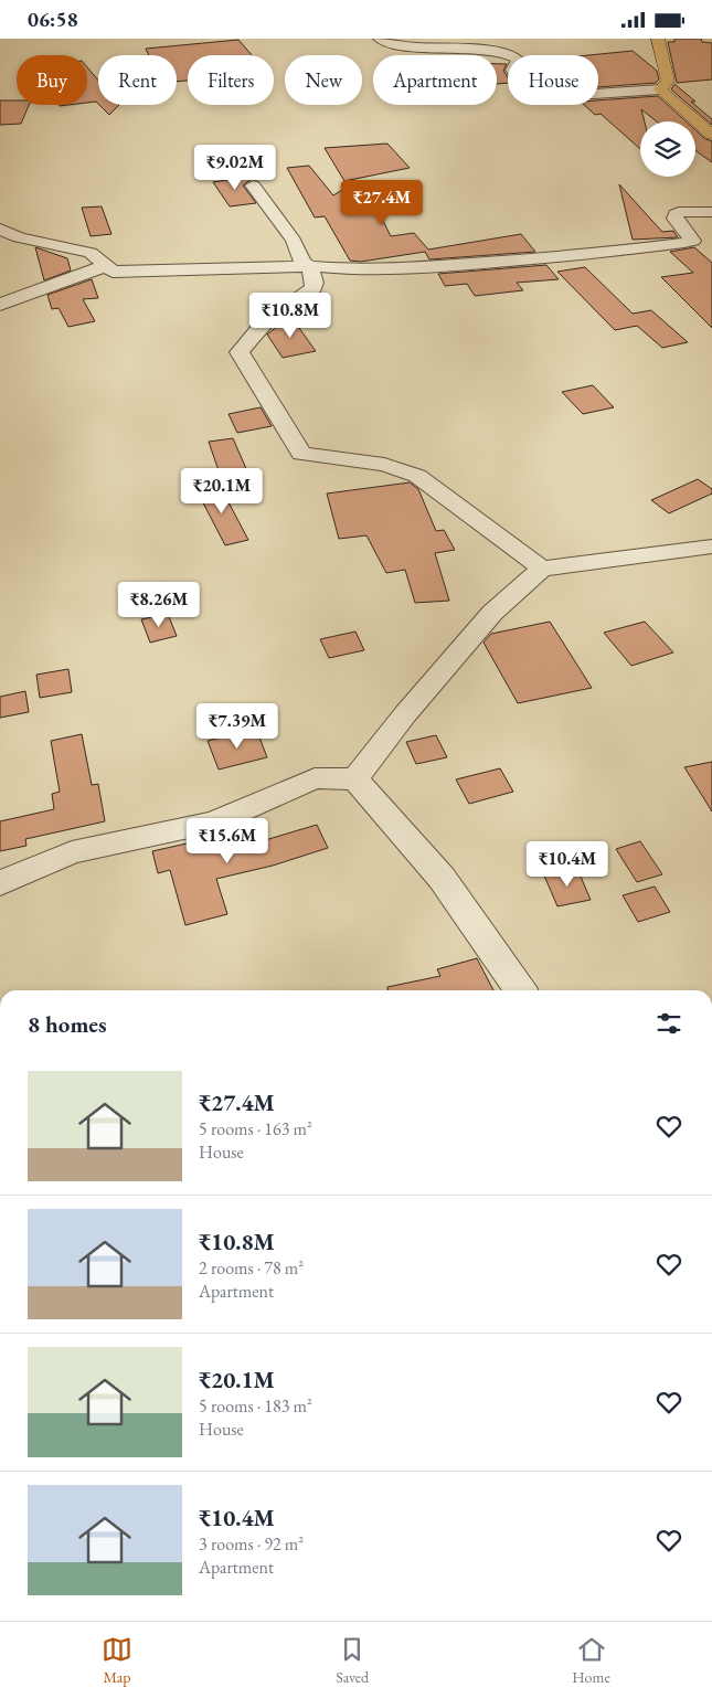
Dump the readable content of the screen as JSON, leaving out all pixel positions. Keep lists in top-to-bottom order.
{
  "page": {
    "status": "06:58",
    "chip": [
      "Buy",
      "Rent",
      "Filters",
      "New",
      "Apartment",
      "House"
    ],
    "price": [
      "₹9.02M",
      "₹27.4M",
      "₹10.8M",
      "₹20.1M",
      "₹8.26M",
      "₹7.39M",
      "₹15.6M",
      "₹10.4M"
    ],
    "heading": "8 homes",
    "list": [
      {
        "name": "₹27.4M",
        "note": "5 rooms · 163 m² · House"
      },
      {
        "name": "₹10.8M",
        "note": "2 rooms · 78 m² · Apartment"
      },
      {
        "name": "₹20.1M",
        "note": "5 rooms · 183 m² · House"
      },
      {
        "name": "₹10.4M",
        "note": "3 rooms · 92 m² · Apartment"
      }
    ],
    "tabs": ["Map", "Saved", "Home"]
  }
}
